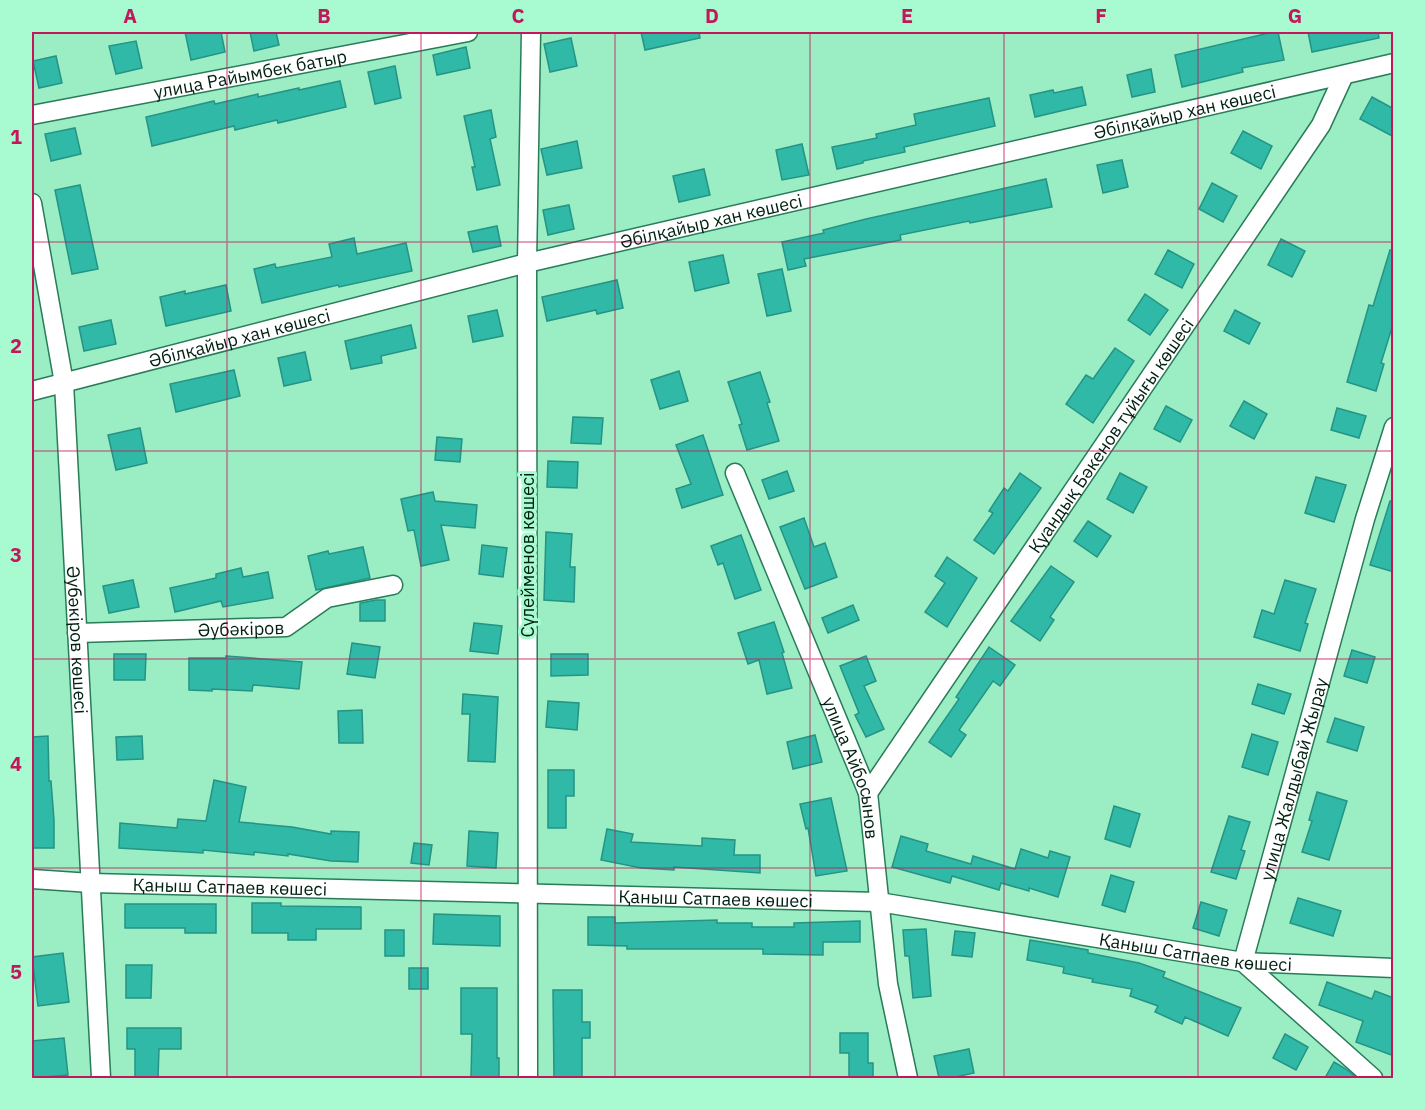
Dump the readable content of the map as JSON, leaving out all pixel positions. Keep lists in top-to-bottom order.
{
  "streets": {
    "street": [
      "улица Райымбек батыр",
      "Әбілқайыр хан көшесі",
      "Қуандық Бәкенов тұйығы көшесі",
      "Сүлейменов көшесі",
      "Әубәкіров",
      "Әубәкіров көшесі",
      "улица Айбосынов",
      "улица Жалдыбай Жырау",
      "Қаныш Сатпаев көшесі"
    ]
  },
  "crossings": [
    ["Әбілқайыр хан көшесі", "Қуандық Бәкенов тұйығы көшесі"],
    ["Әбілқайыр хан көшесі", "Сүлейменов көшесі"],
    ["Әбілқайыр хан көшесі", "Әубәкіров көшесі"],
    ["Қуандық Бәкенов тұйығы көшесі", "улица Айбосынов"],
    ["Сүлейменов көшесі", "Қаныш Сатпаев көшесі"],
    ["Әубәкіров", "Әубәкіров көшесі"],
    ["Әубәкіров көшесі", "Қаныш Сатпаев көшесі"],
    ["улица Айбосынов", "Қаныш Сатпаев көшесі"],
    ["улица Жалдыбай Жырау", "Қаныш Сатпаев көшесі"]
  ],
  "grid": {
    "columns": [
      "A",
      "B",
      "C",
      "D",
      "E",
      "F",
      "G"
    ],
    "rows": [
      "1",
      "2",
      "3",
      "4",
      "5"
    ]
  }
}
